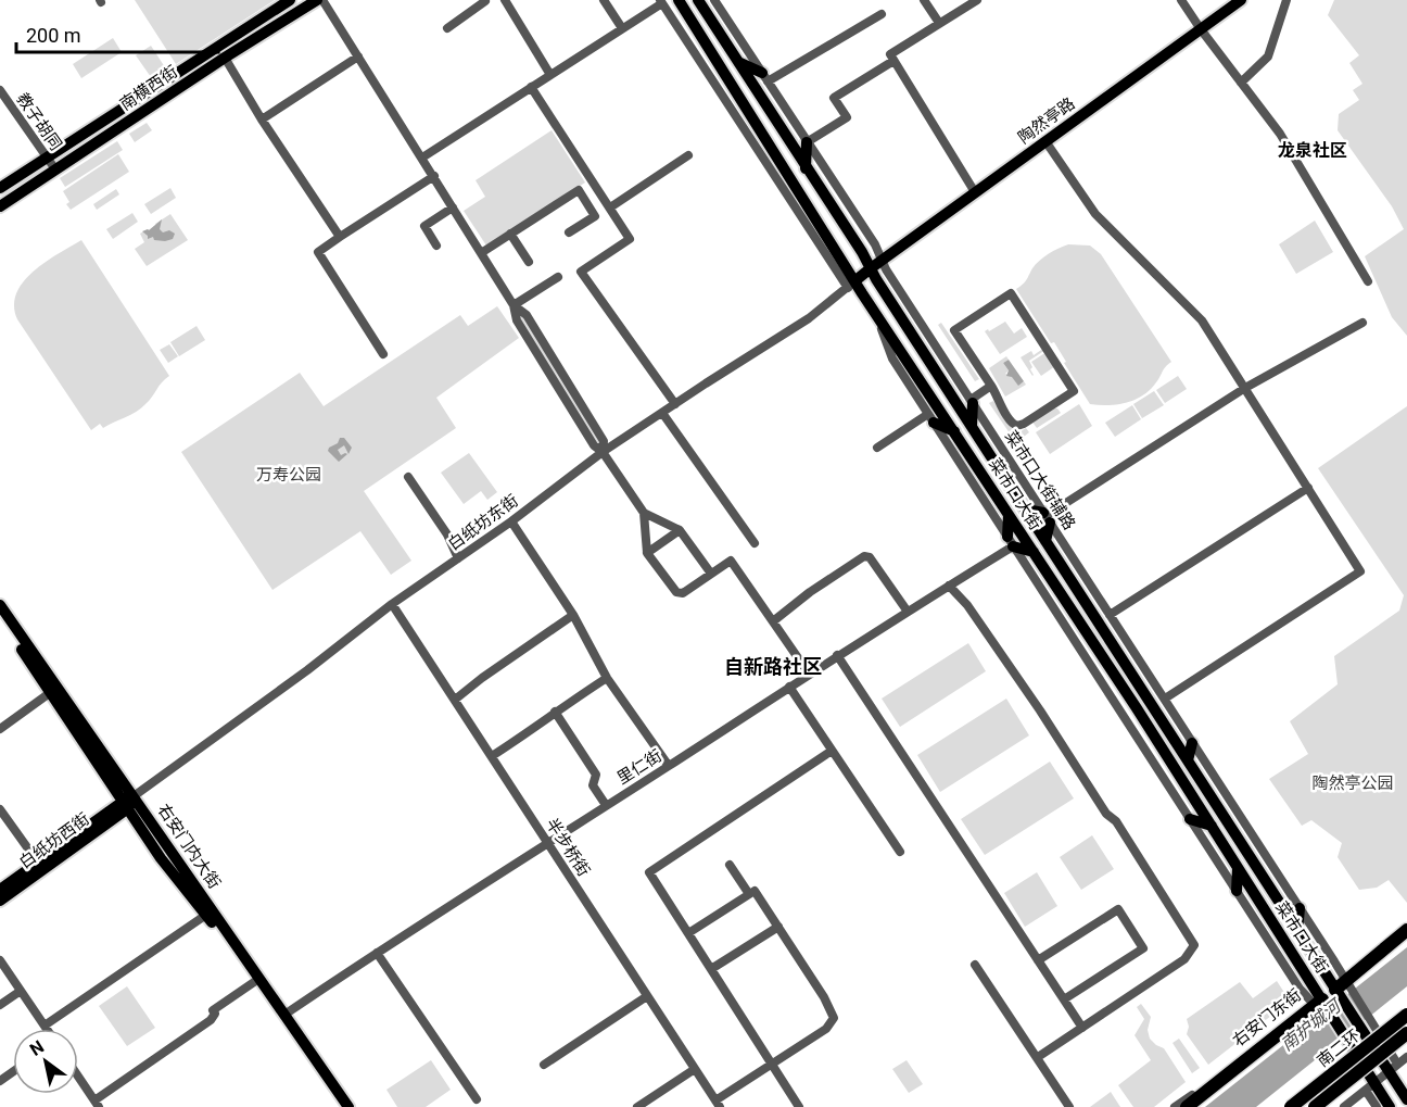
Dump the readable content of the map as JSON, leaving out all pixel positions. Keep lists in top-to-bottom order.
{
  "streets": {
    "highway": ["南二环"],
    "main road": [
      "南横西街",
      "陶然亭路",
      "菜市口大街",
      "白纸坊西街",
      "右安门内大街"
    ],
    "street": [
      "教子胡同",
      "菜市口大街辅路",
      "白纸坊东街",
      "里仁街",
      "半步桥街",
      "右安门东街"
    ]
  },
  "crossings": [
    ["南横西街", "教子胡同"],
    ["陶然亭路", "菜市口大街辅路"],
    ["陶然亭路", "菜市口大街"],
    ["陶然亭路", "白纸坊东街"],
    ["菜市口大街辅路", "菜市口大街"],
    ["菜市口大街辅路", "右安门东街"],
    ["菜市口大街", "白纸坊东街"],
    ["菜市口大街", "右安门东街"],
    ["白纸坊东街", "白纸坊西街"],
    ["白纸坊东街", "右安门内大街"],
    ["白纸坊东街", "半步桥街"],
    ["里仁街", "右安门内大街"],
    ["里仁街", "半步桥街"],
    ["白纸坊西街", "右安门内大街"]
  ],
  "districts": ["龙泉社区", "自新路社区"],
  "water": ["南护城河"],
  "parks": ["万寿公园", "陶然亭公园"],
  "scale_bar": "200 m",
  "north": "top left"
}
